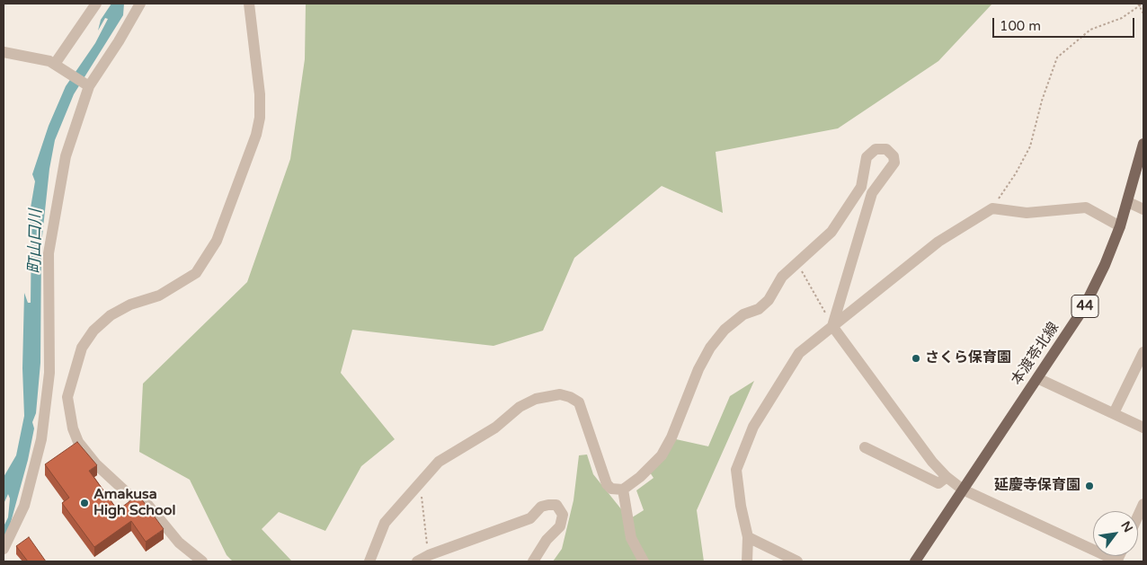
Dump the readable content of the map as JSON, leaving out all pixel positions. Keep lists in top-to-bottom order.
{
  "streets": {
    "main road": ["44", "本渡苓北線"]
  },
  "water": ["町山口川"],
  "places": ["さくら保育園", "延慶寺保育園", "Amakusa High School"],
  "scale_bar": "100 m",
  "north": "top right"
}
